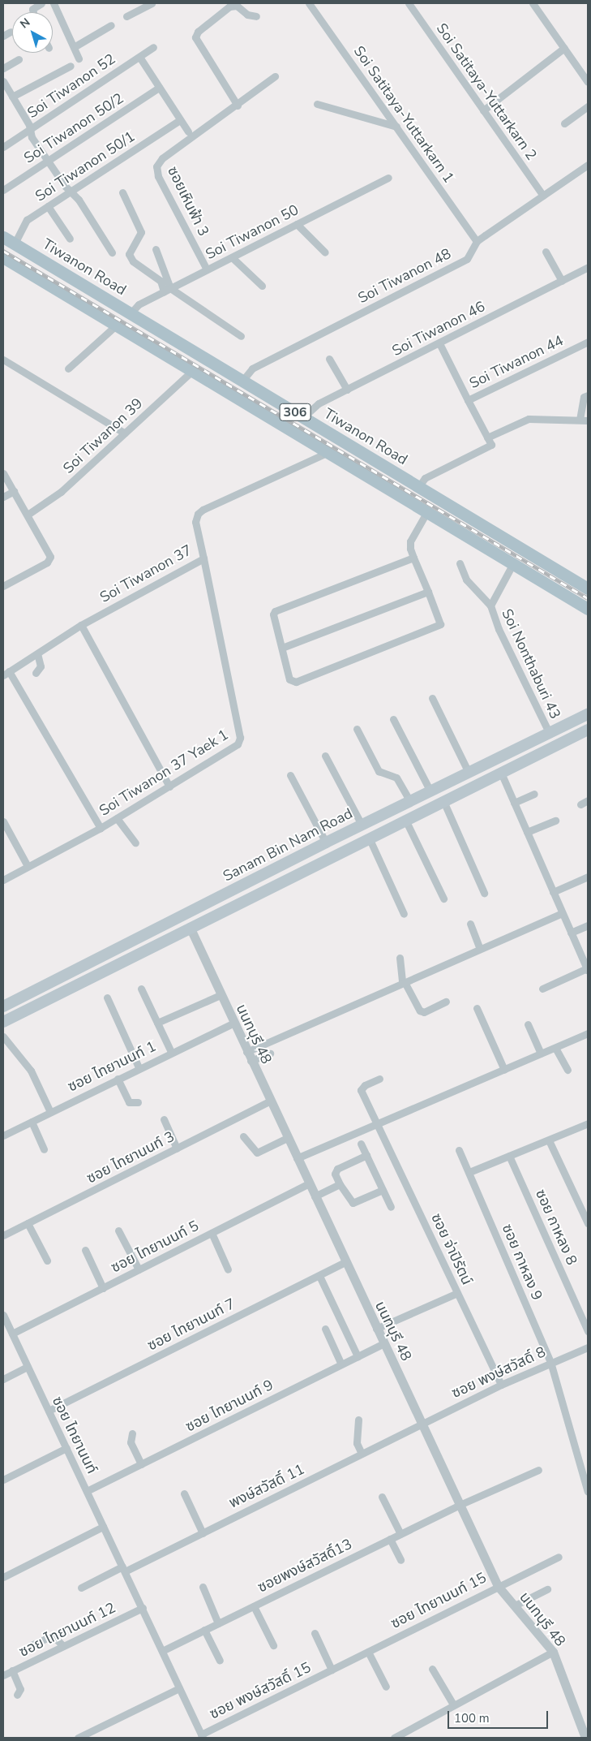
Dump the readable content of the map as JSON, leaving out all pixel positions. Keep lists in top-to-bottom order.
{
  "streets": {
    "main road": ["Tiwanon Road", "306", "Sanam Bin Nam Road"],
    "street": [
      "Soi Tiwanon 52",
      "Soi Satitaya-Yuttarkarn 2",
      "Soi Satitaya-Yuttarkarn 1",
      "Soi Tiwanon 50/2",
      "Soi Tiwanon 50/1",
      "ซอยเหินฟ้า 3",
      "Soi Tiwanon 50",
      "Soi Tiwanon 48",
      "Soi Tiwanon 46",
      "Soi Tiwanon 44",
      "Soi Tiwanon 39",
      "Soi Tiwanon 37",
      "Soi Nonthaburi 43",
      "Soi Tiwanon 37 Yaek 1",
      "นนทบุรี 48",
      "ซอย ไทยานนท์ 1",
      "ซอย ไทยานนท์ 3",
      "ซอย กาหลง 8",
      "ซอย ไทยานนท์ 5",
      "ซอย จ่าปิรัตน์",
      "ซอย กาหลง 9",
      "ซอย ไทยานนท์ 7",
      "ซอย พงษ์สวัสดิ์ 8",
      "ซอย ไทยานนท์ 9",
      "ซอย ไทยานนท์",
      "พงษ์สวัสดิ์ 11",
      "ซอยพงษ์สวัสดิ์13",
      "ซอย ไทยานนท์ 15",
      "ซอย ไทยานนท์ 12",
      "ซอย พงษ์สวัสดิ์ 15"
    ]
  },
  "crossings": [
    ["Soi Satitaya-Yuttarkarn 2", "Soi Tiwanon 48"],
    ["Soi Satitaya-Yuttarkarn 1", "Soi Tiwanon 48"],
    ["Soi Tiwanon 50/1", "Tiwanon Road"],
    ["ซอยเหินฟ้า 3", "Soi Tiwanon 50"],
    ["Soi Tiwanon 50", "Tiwanon Road"],
    ["Tiwanon Road", "Soi Tiwanon 48"],
    ["Tiwanon Road", "Soi Tiwanon 46"],
    ["306", "Soi Tiwanon 39"],
    ["306", "Soi Tiwanon 37"],
    ["Soi Tiwanon 37", "Soi Tiwanon 37 Yaek 1"],
    ["Soi Nonthaburi 43", "Sanam Bin Nam Road"],
    ["Sanam Bin Nam Road", "นนทบุรี 48"],
    ["นนทบุรี 48", "ซอย ไทยานนท์ 1"],
    ["นนทบุรี 48", "ซอย ไทยานนท์ 3"],
    ["นนทบุรี 48", "ซอย ไทยานนท์ 5"],
    ["นนทบุรี 48", "ซอย ไทยานนท์ 7"],
    ["นนทบุรี 48", "ซอย พงษ์สวัสดิ์ 8"],
    ["นนทบุรี 48", "ซอย ไทยานนท์ 9"],
    ["นนทบุรี 48", "พงษ์สวัสดิ์ 11"],
    ["นนทบุรี 48", "ซอยพงษ์สวัสดิ์13"],
    ["นนทบุรี 48", "ซอย ไทยานนท์ 15"],
    ["ซอย ไทยานนท์ 5", "ซอย ไทยานนท์"],
    ["ซอย จ่าปิรัตน์", "ซอย พงษ์สวัสดิ์ 8"],
    ["ซอย กาหลง 9", "ซอย พงษ์สวัสดิ์ 8"],
    ["ซอย ไทยานนท์ 7", "ซอย ไทยานนท์"],
    ["ซอย พงษ์สวัสดิ์ 8", "พงษ์สวัสดิ์ 11"],
    ["ซอย ไทยานนท์ 9", "ซอย ไทยานนท์"],
    ["ซอย ไทยานนท์", "พงษ์สวัสดิ์ 11"],
    ["ซอย ไทยานนท์", "ซอยพงษ์สวัสดิ์13"],
    ["ซอย ไทยานนท์", "ซอย ไทยานนท์ 12"],
    ["ซอย ไทยานนท์", "ซอย พงษ์สวัสดิ์ 15"],
    ["ซอย ไทยานนท์ 15", "ซอย พงษ์สวัสดิ์ 15"]
  ],
  "scale_bar": "100 m",
  "north": "top left"
}
